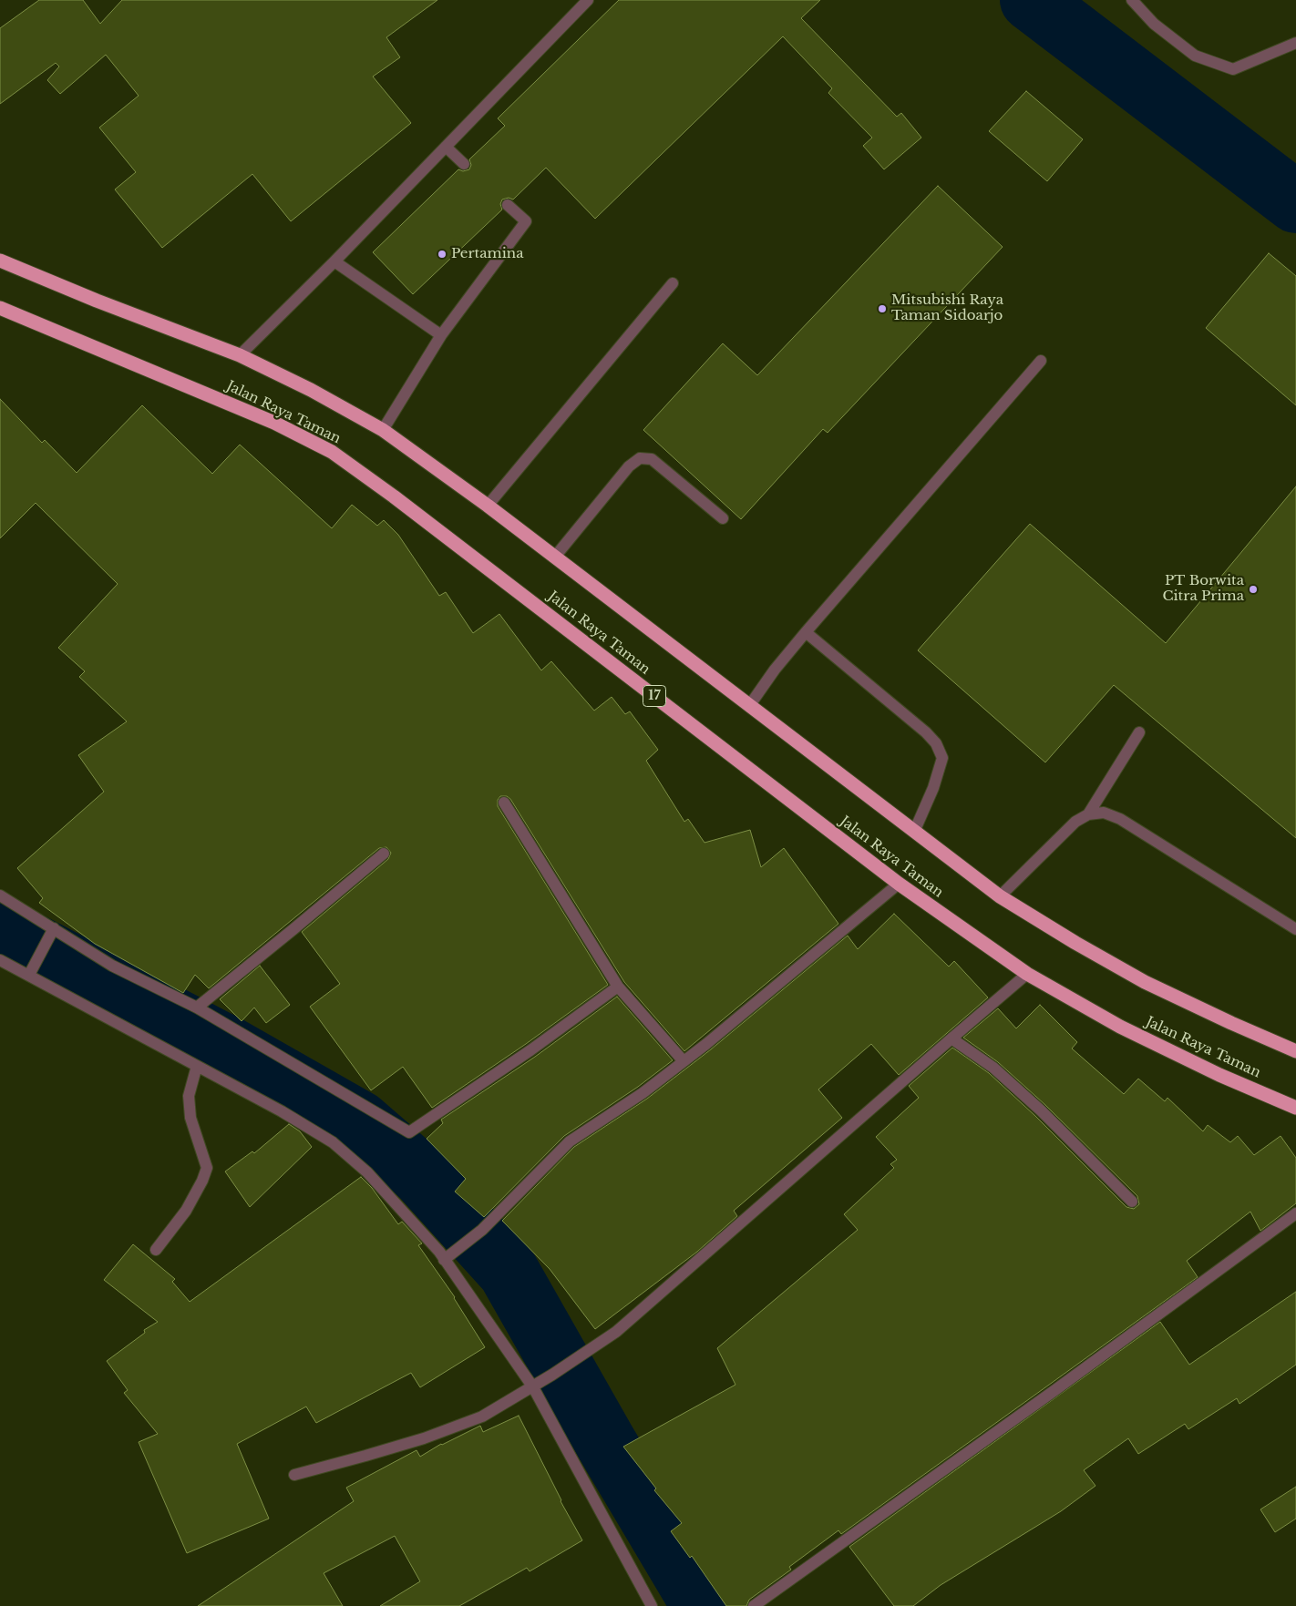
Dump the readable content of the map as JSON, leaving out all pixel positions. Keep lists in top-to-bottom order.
{
  "streets": {
    "highway": ["Jalan Raya Taman", "17"]
  },
  "places": ["Pertamina", "Mitsubishi Raya Taman Sidoarjo", "PT Borwita Citra Prima"]
}
